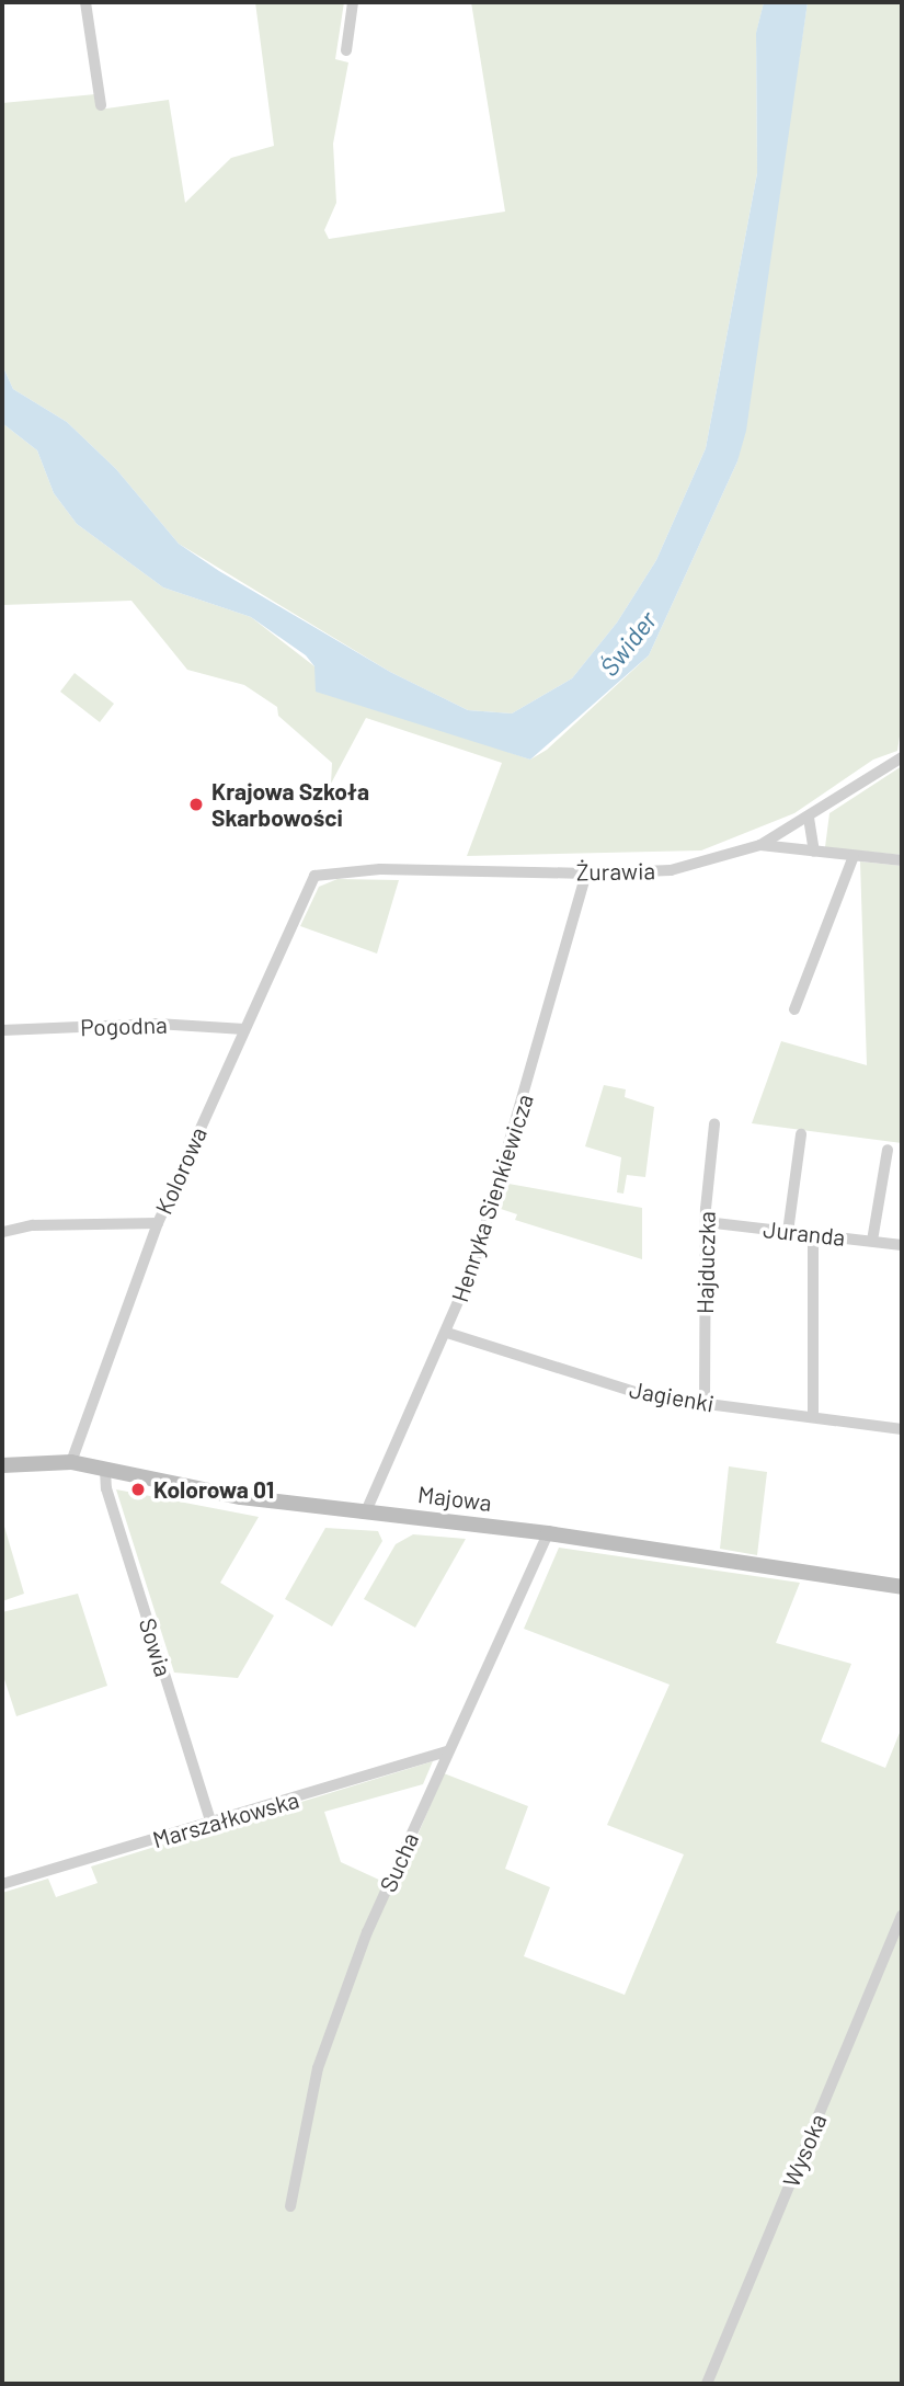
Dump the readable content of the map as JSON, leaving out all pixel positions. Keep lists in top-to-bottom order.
{
  "streets": {
    "street": [
      "Żurawia",
      "Pogodna",
      "Kolorowa",
      "Henryka Sienkiewicza",
      "Juranda",
      "Hajduczka",
      "Jagienki",
      "Majowa",
      "Sowia",
      "Marszałkowska",
      "Sucha",
      "Wysoka"
    ]
  },
  "crossings": [
    ["Żurawia", "Kolorowa"],
    ["Żurawia", "Henryka Sienkiewicza"],
    ["Pogodna", "Kolorowa"],
    ["Kolorowa", "Majowa"],
    ["Henryka Sienkiewicza", "Jagienki"],
    ["Henryka Sienkiewicza", "Majowa"],
    ["Juranda", "Hajduczka"],
    ["Hajduczka", "Jagienki"],
    ["Majowa", "Sowia"],
    ["Majowa", "Sucha"],
    ["Sowia", "Marszałkowska"],
    ["Marszałkowska", "Sucha"]
  ],
  "water": ["Świder"],
  "places": ["Krajowa Szkoła Skarbowości", "Kolorowa 01"]
}
